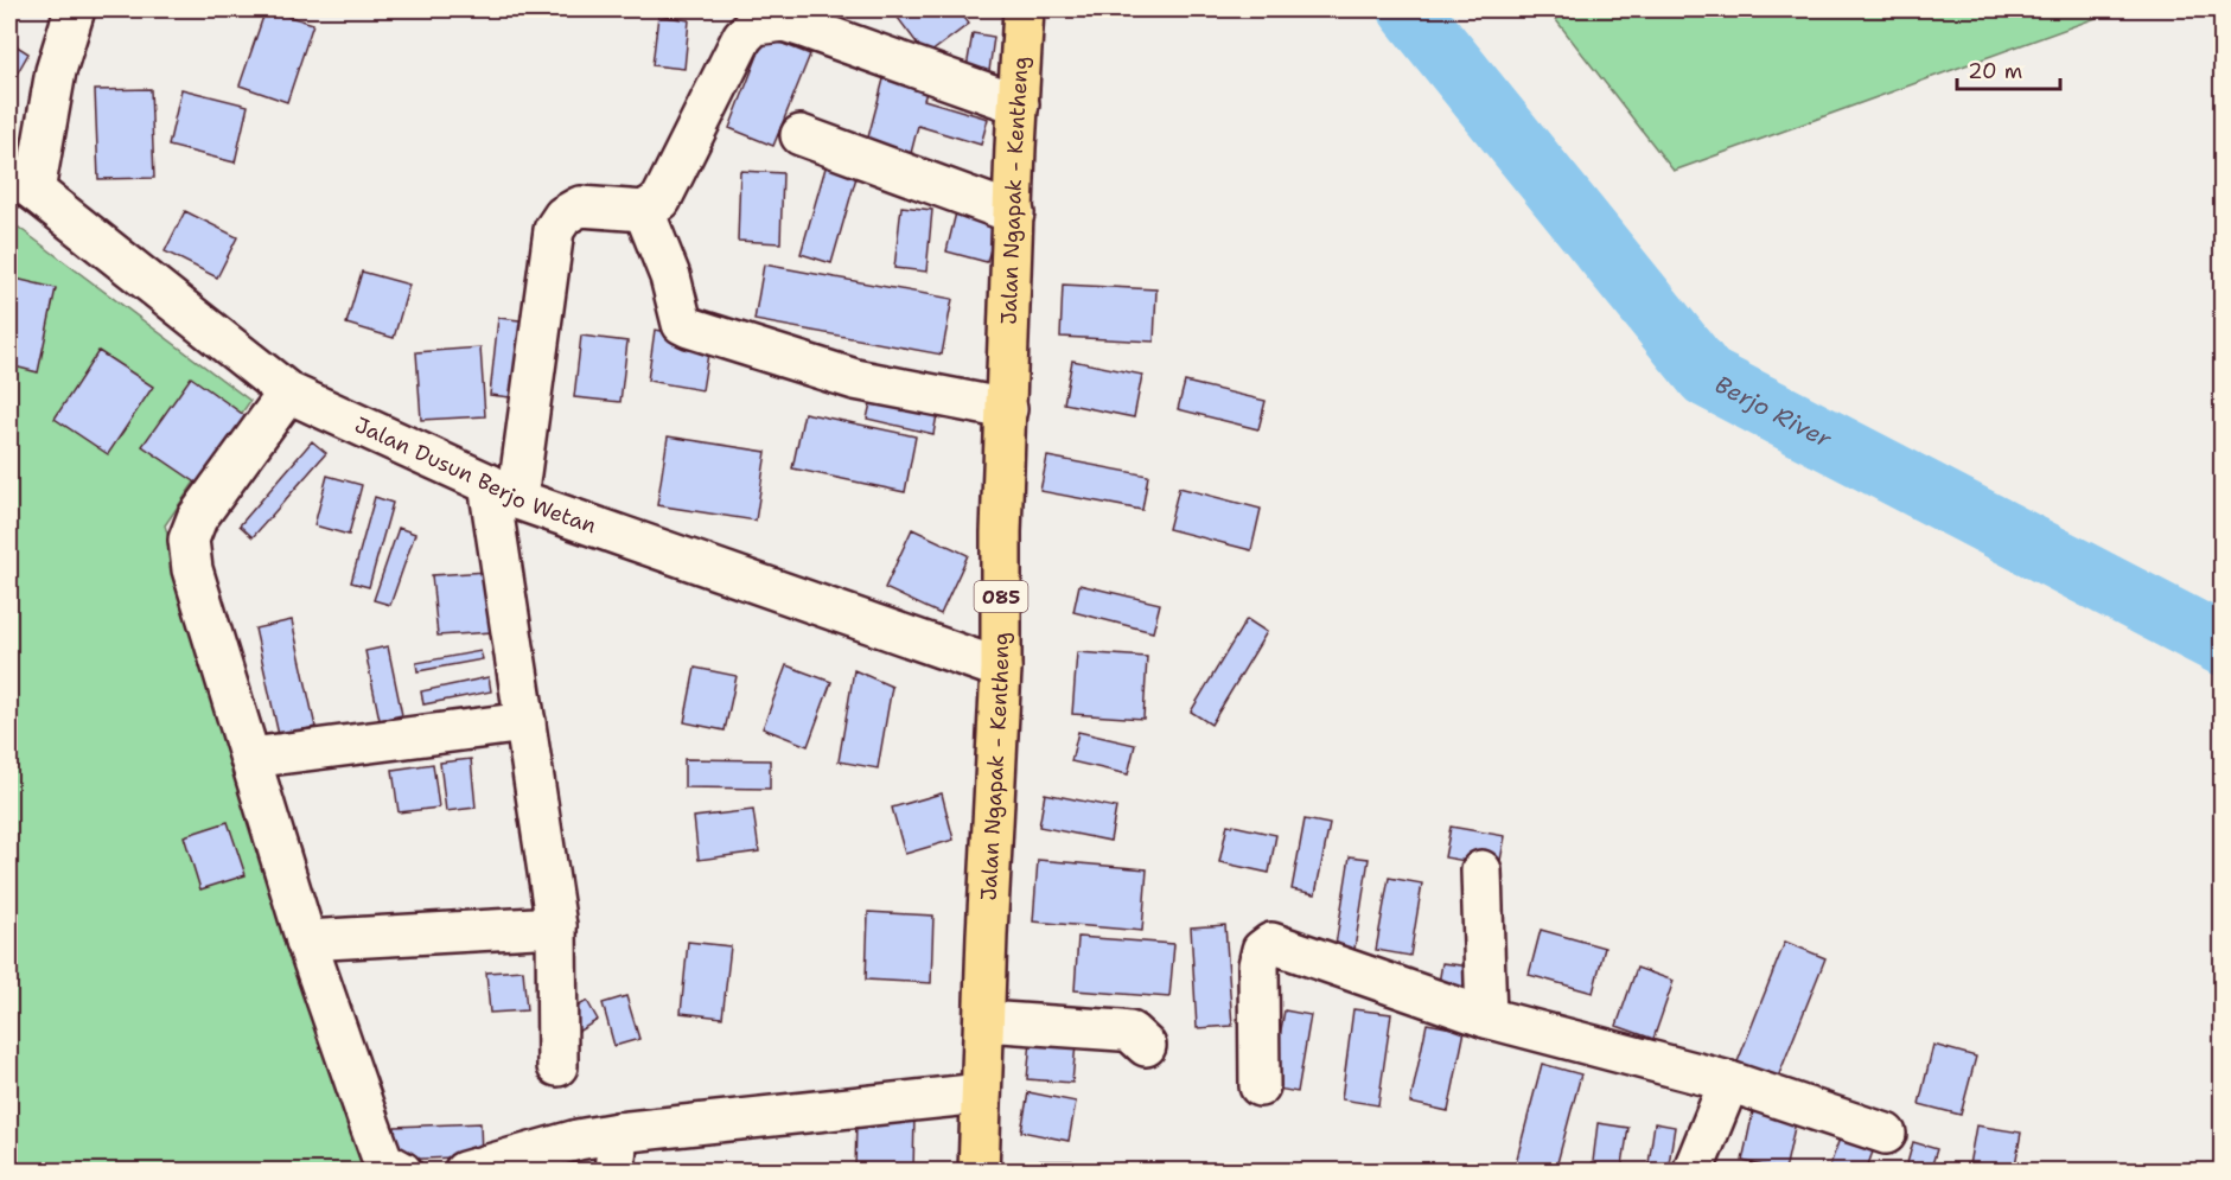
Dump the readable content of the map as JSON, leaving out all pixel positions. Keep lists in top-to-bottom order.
{
  "streets": {
    "main road": ["Jalan Ngapak - Kentheng", "085"],
    "street": ["Jalan Dusun Berjo Wetan"]
  },
  "crossings": [
    ["Jalan Ngapak - Kentheng", "Jalan Dusun Berjo Wetan"]
  ],
  "water": ["Berjo River"],
  "scale_bar": "20 m"
}
